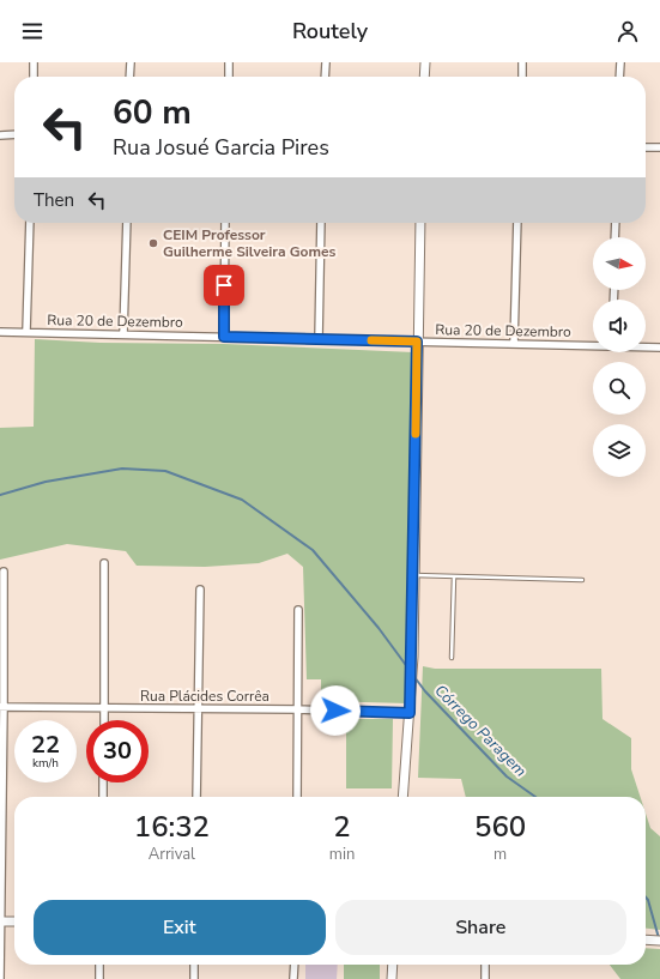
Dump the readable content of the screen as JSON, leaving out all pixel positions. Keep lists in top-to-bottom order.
{
  "streets": {
    "street": ["Rua 20 de Dezembro", "Rua Plácides Corrêa"]
  },
  "water": ["Córrego Paragem"],
  "places": ["CEIM Professor Guilherme Silveira Gomes"],
  "north": "right",
  "page": {
    "header": "Routely",
    "turn": ["60 m", "Rua Josué Garcia Pires"],
    "then": "Then",
    "speed": "22 km/h",
    "limit": "30",
    "eta": [
      "16:32",
      "Arrival",
      "2",
      "min",
      "560",
      "m"
    ],
    "buttons": ["Exit", "Share"]
  }
}
